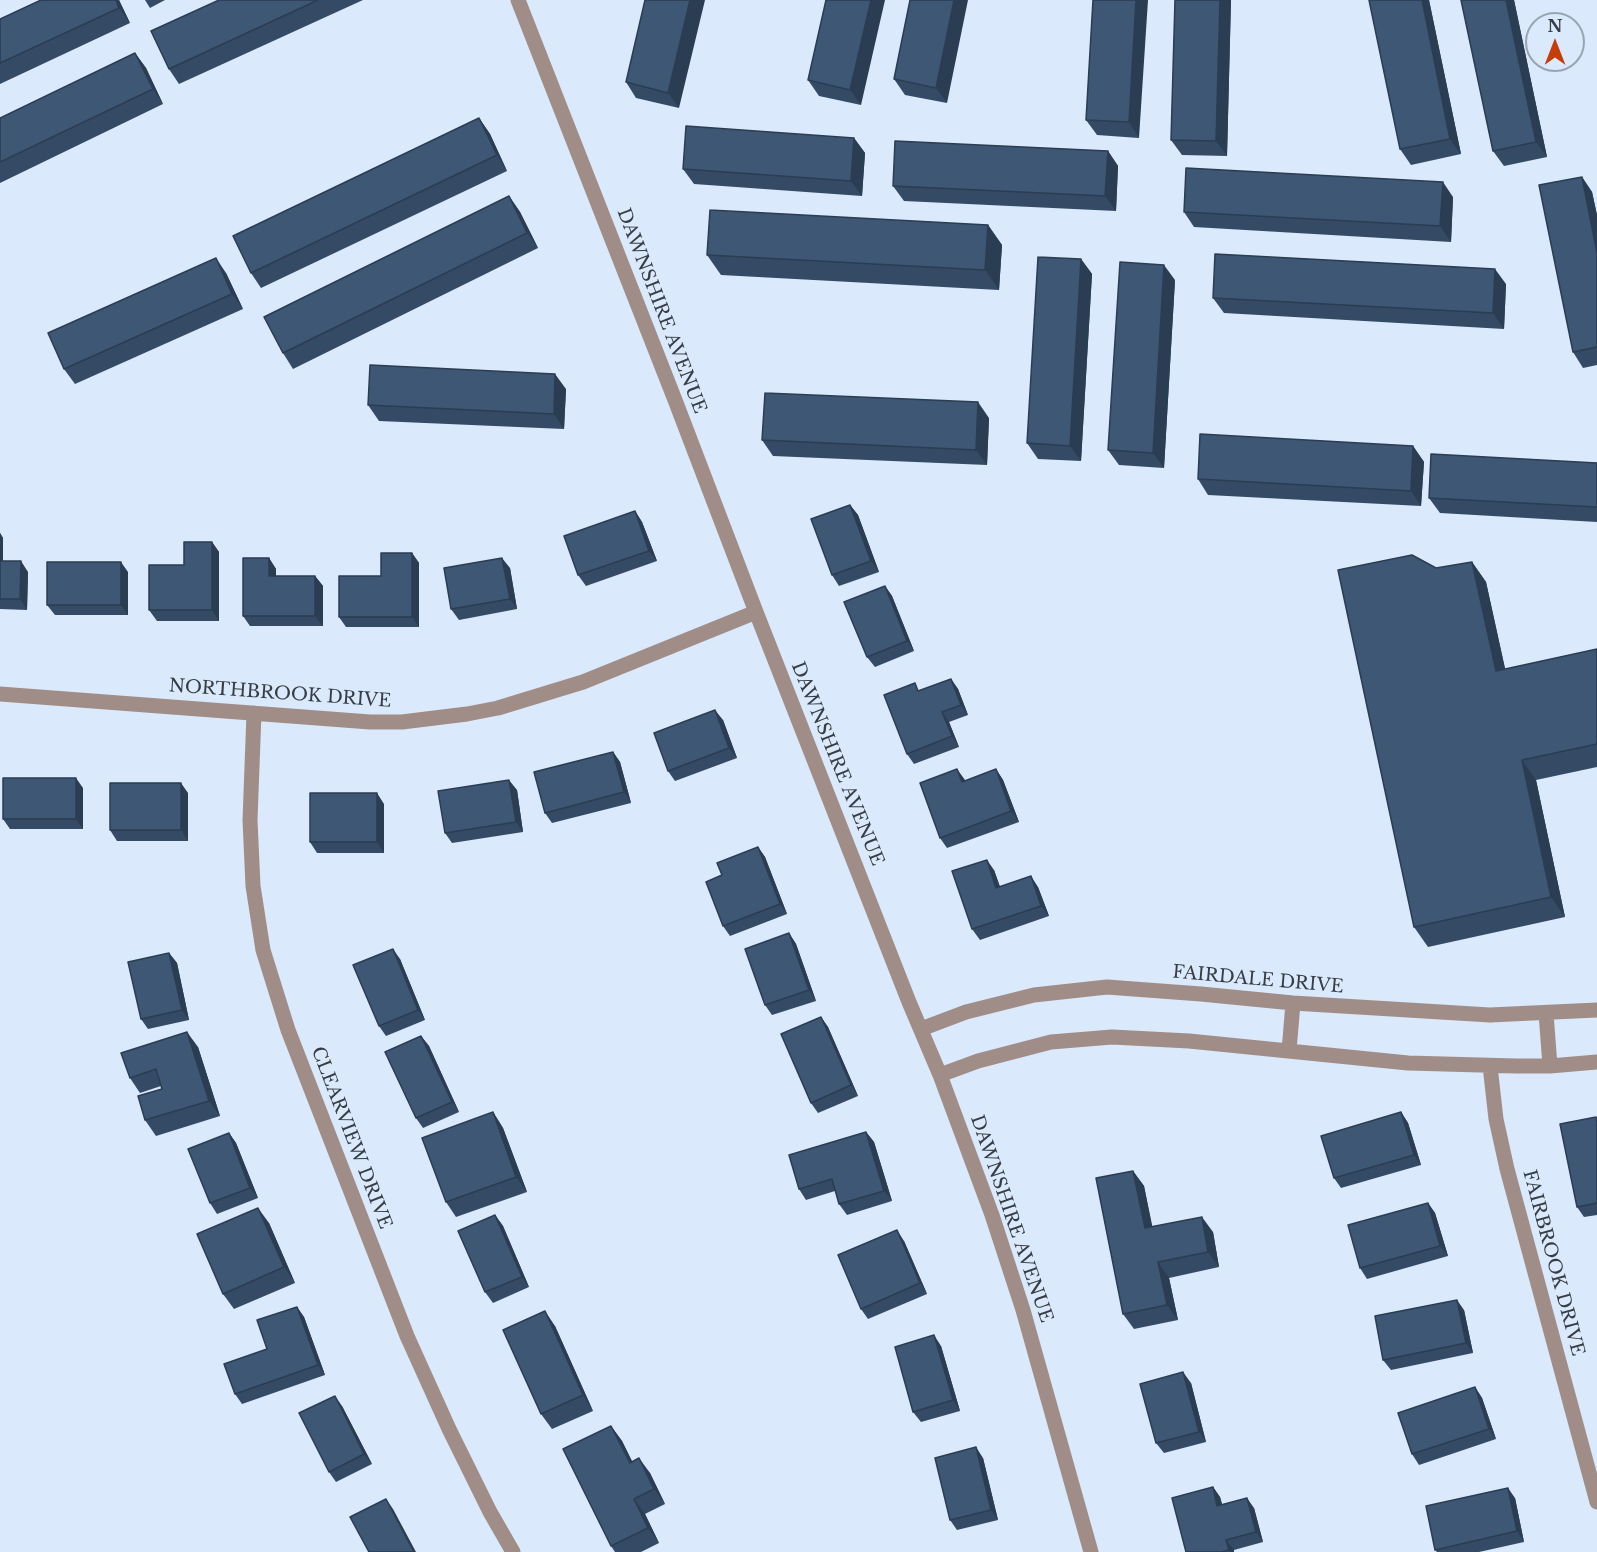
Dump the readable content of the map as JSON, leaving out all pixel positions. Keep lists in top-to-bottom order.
{
  "streets": {
    "street": [
      "DAWNSHIRE AVENUE",
      "NORTHBROOK DRIVE",
      "FAIRDALE DRIVE",
      "CLEARVIEW DRIVE",
      "FAIRBROOK DRIVE"
    ]
  },
  "crossings": [
    ["DAWNSHIRE AVENUE", "NORTHBROOK DRIVE"],
    ["DAWNSHIRE AVENUE", "FAIRDALE DRIVE"],
    ["NORTHBROOK DRIVE", "CLEARVIEW DRIVE"]
  ],
  "north": "top"
}
